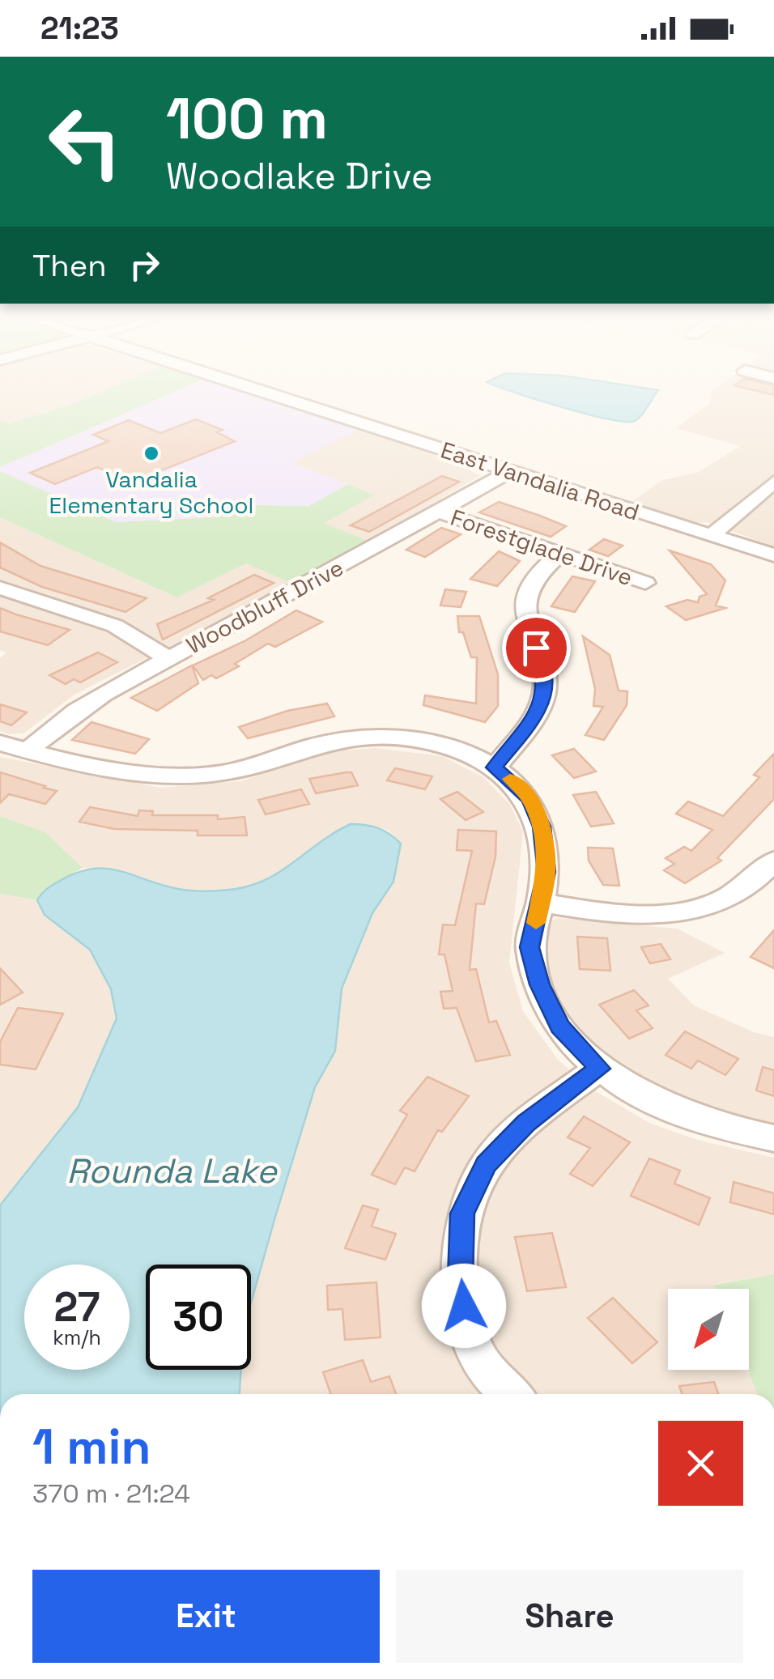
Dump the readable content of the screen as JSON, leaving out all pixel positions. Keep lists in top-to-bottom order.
{
  "streets": {
    "street": ["East Vandalia Road", "Forestglade Drive", "Woodbluff Drive"]
  },
  "crossings": [
    ["East Vandalia Road", "Woodbluff Drive"],
    ["Forestglade Drive", "Woodbluff Drive"]
  ],
  "water": ["Rounda Lake"],
  "places": ["Vandalia Elementary School"],
  "north": "bottom left",
  "page": {
    "status": "21:23",
    "turn": ["100 m", "Woodlake Drive"],
    "then": "Then",
    "speed": "27 km/h",
    "limit": "30",
    "heading": ["1 min", "370 m · 21:24"],
    "buttons": ["Exit", "Share"]
  }
}
